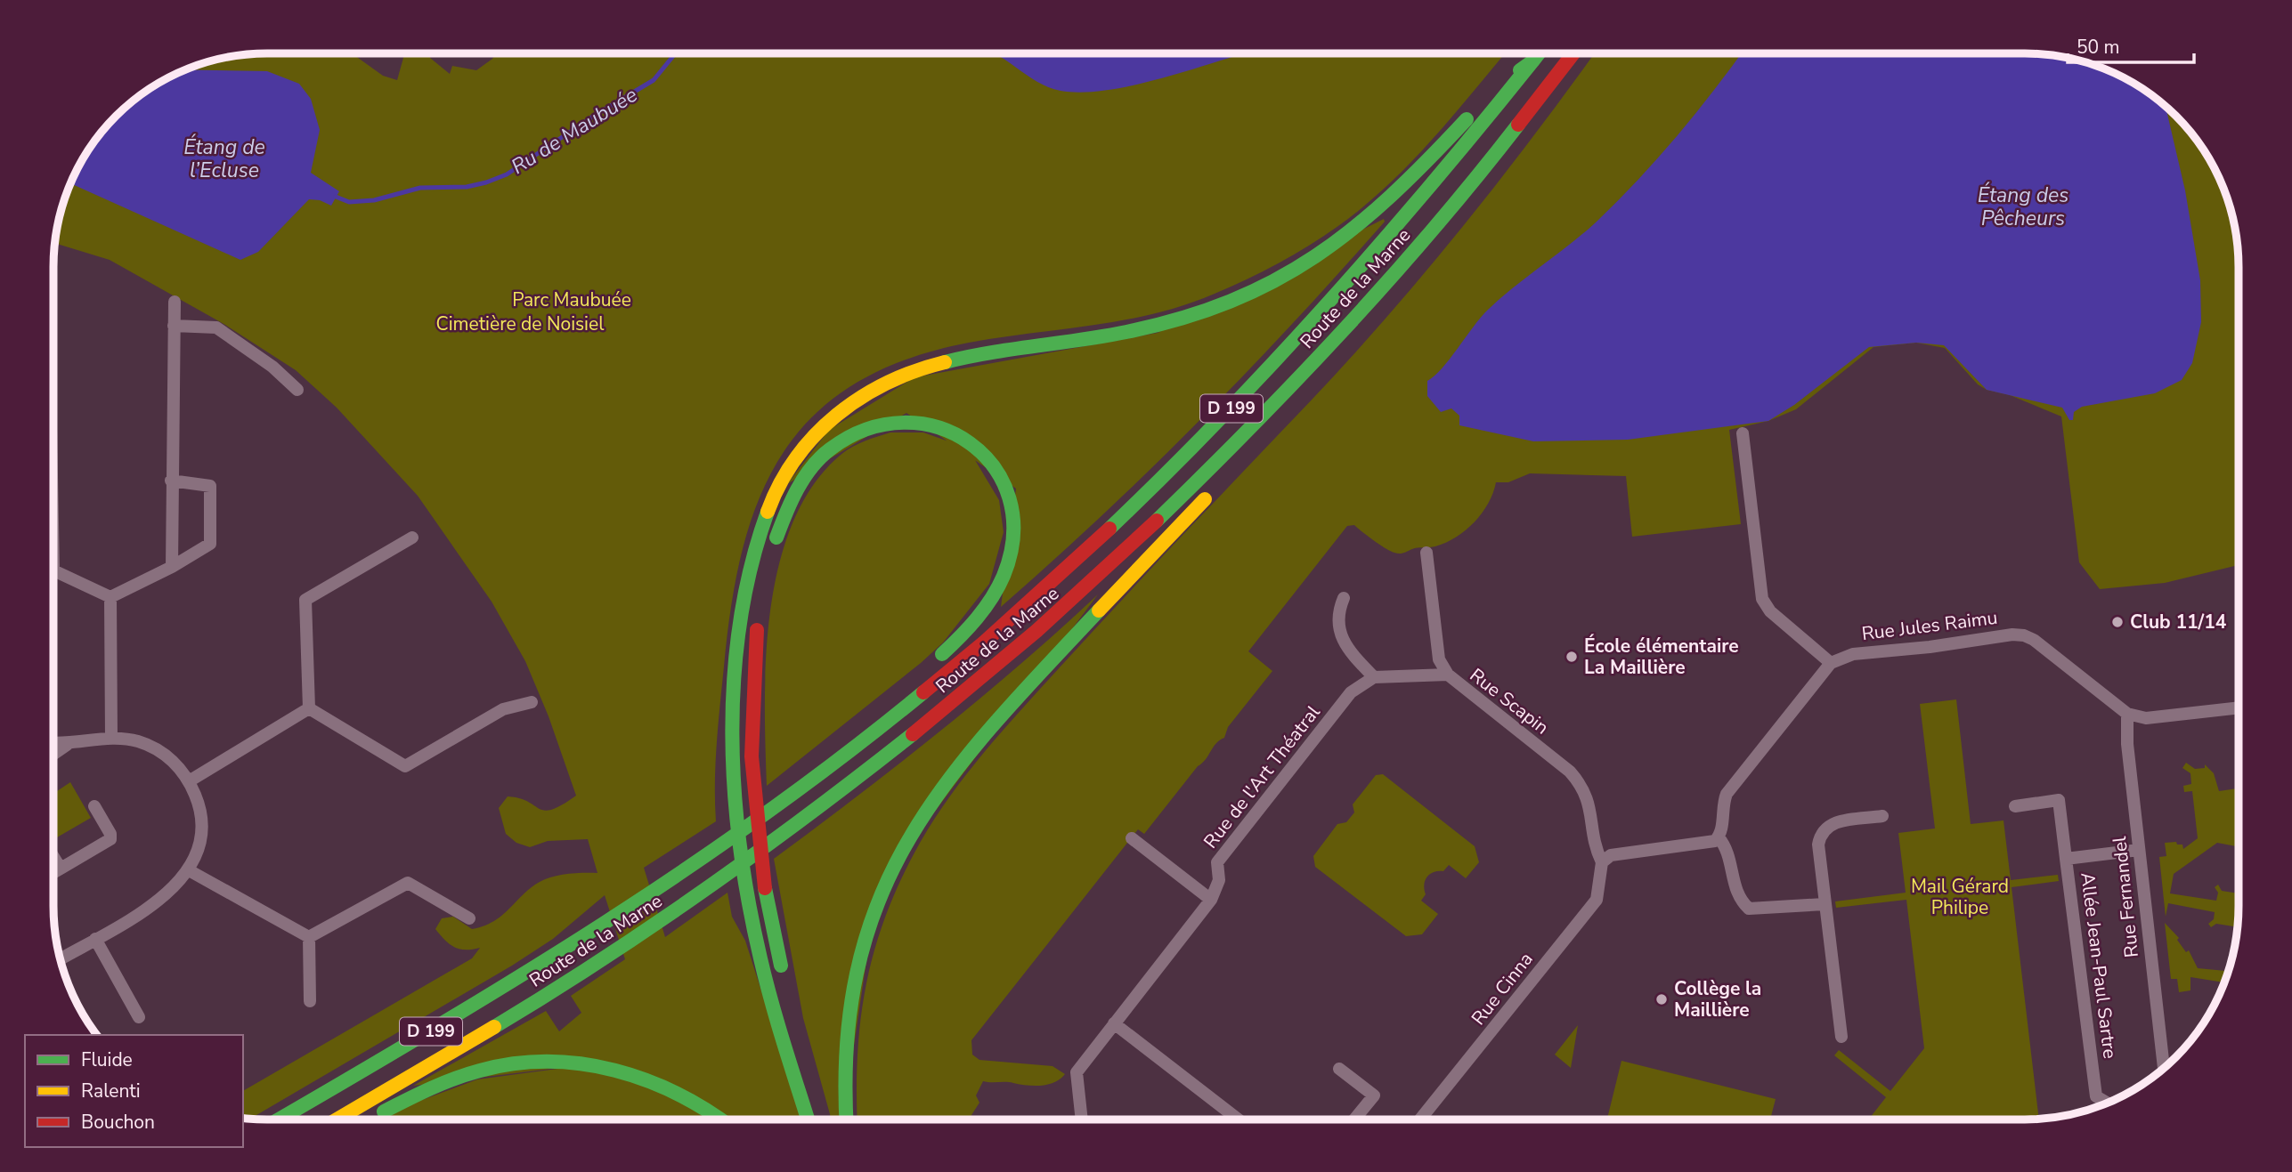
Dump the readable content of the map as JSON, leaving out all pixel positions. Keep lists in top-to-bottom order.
{
  "streets": {
    "highway": ["Route de la Marne", "D 199"],
    "street": [
      "Rue Jules Raimu",
      "Rue Scapin",
      "Rue de l'Art Théatral",
      "Rue Fernandel",
      "Allée Jean-Paul Sartre",
      "Rue Cinna"
    ]
  },
  "crossings": [
    ["Route de la Marne", "D 199"],
    ["Rue Jules Raimu", "Rue Fernandel"],
    ["Rue Scapin", "Rue Cinna"],
    ["Rue Fernandel", "Allée Jean-Paul Sartre"]
  ],
  "water": ["Ru de Maubuée", "Étang de l’Ecluse", "Étang des Pêcheurs"],
  "parks": ["Parc Maubuée", "Cimetière de Noisiel", "Mail Gérard Philipe"],
  "places": ["Club 11/14", "École élémentaire La Maillière", "Collège la Maillière"],
  "legend": ["Fluide", "Ralenti", "Bouchon"],
  "scale_bar": "50 m"
}
